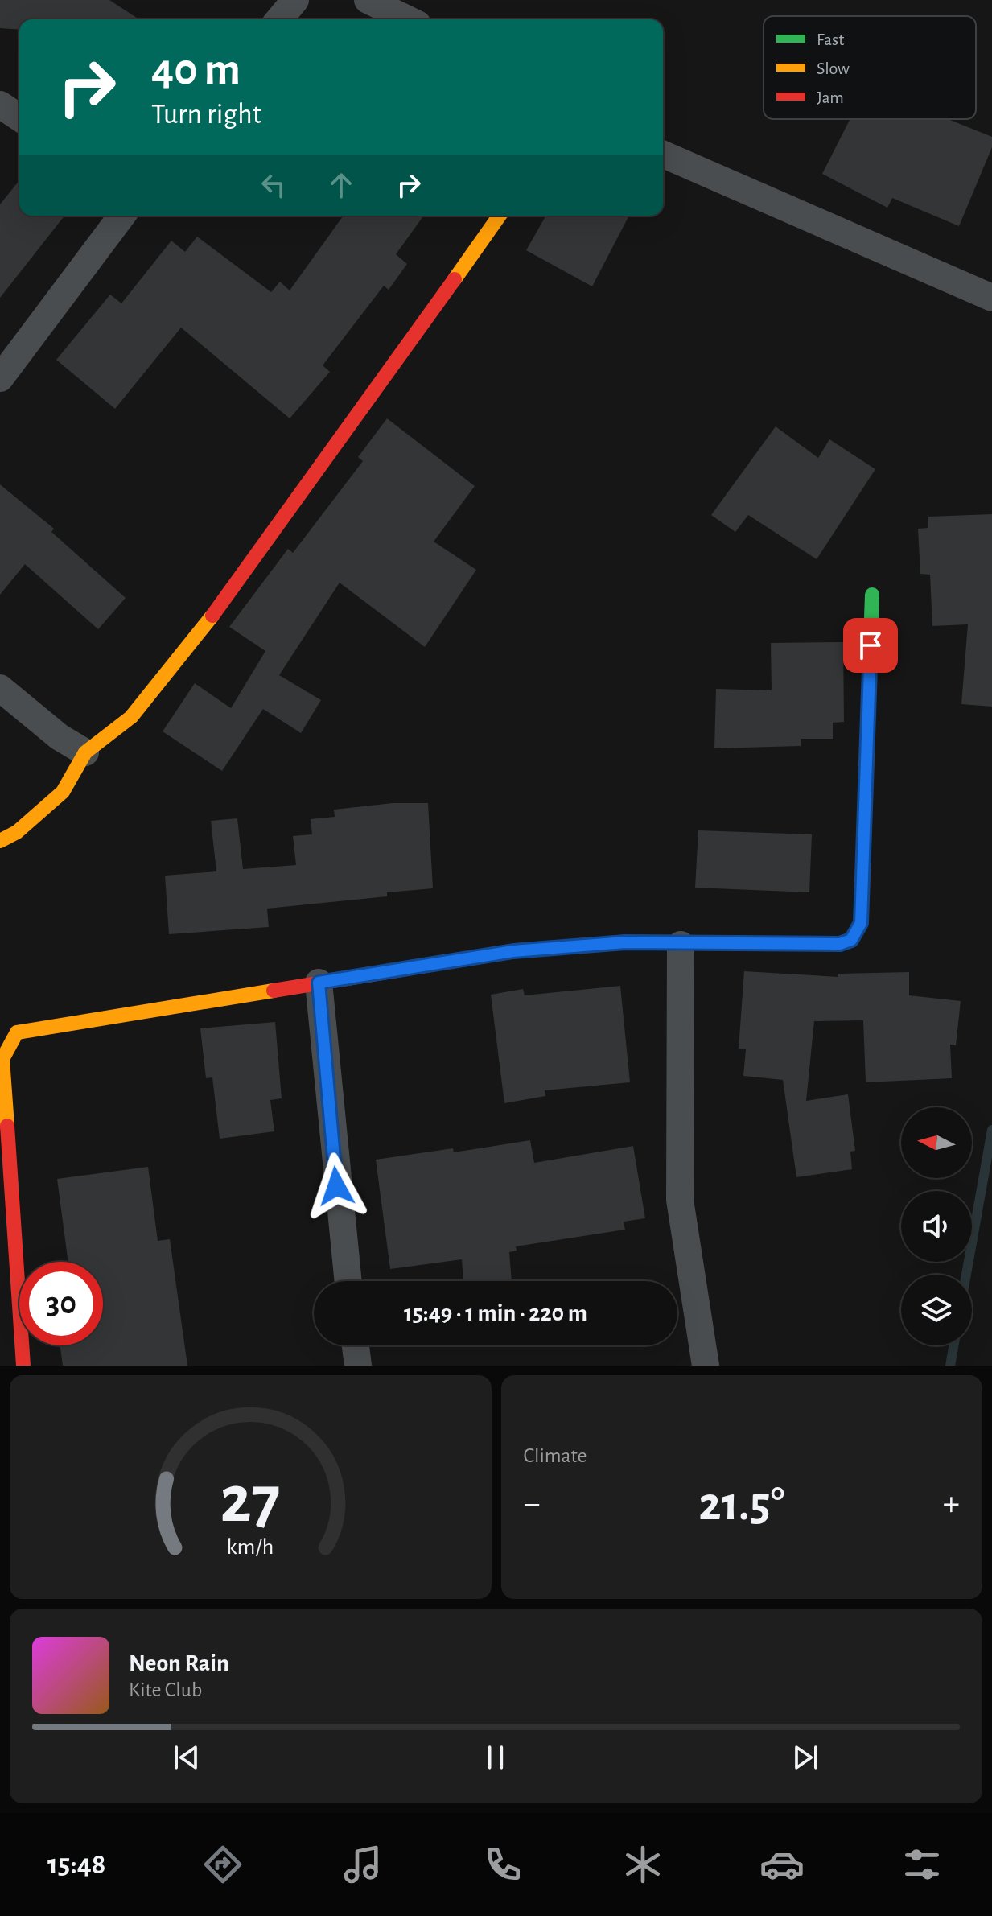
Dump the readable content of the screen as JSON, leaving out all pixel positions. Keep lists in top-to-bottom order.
{
  "legend": ["Fast", "Slow", "Jam"],
  "north": "left",
  "page": {
    "turn": ["40 m", "Turn right"],
    "limit": "30",
    "trip": "15:49 · 1 min · 220 m",
    "tile": "Climate",
    "heat": ["−", "21.5°", "+"],
    "song": ["Neon Rain", "Kite Club"],
    "tabs": "15:48",
    "gauge": ["27", "km/h"]
  }
}
